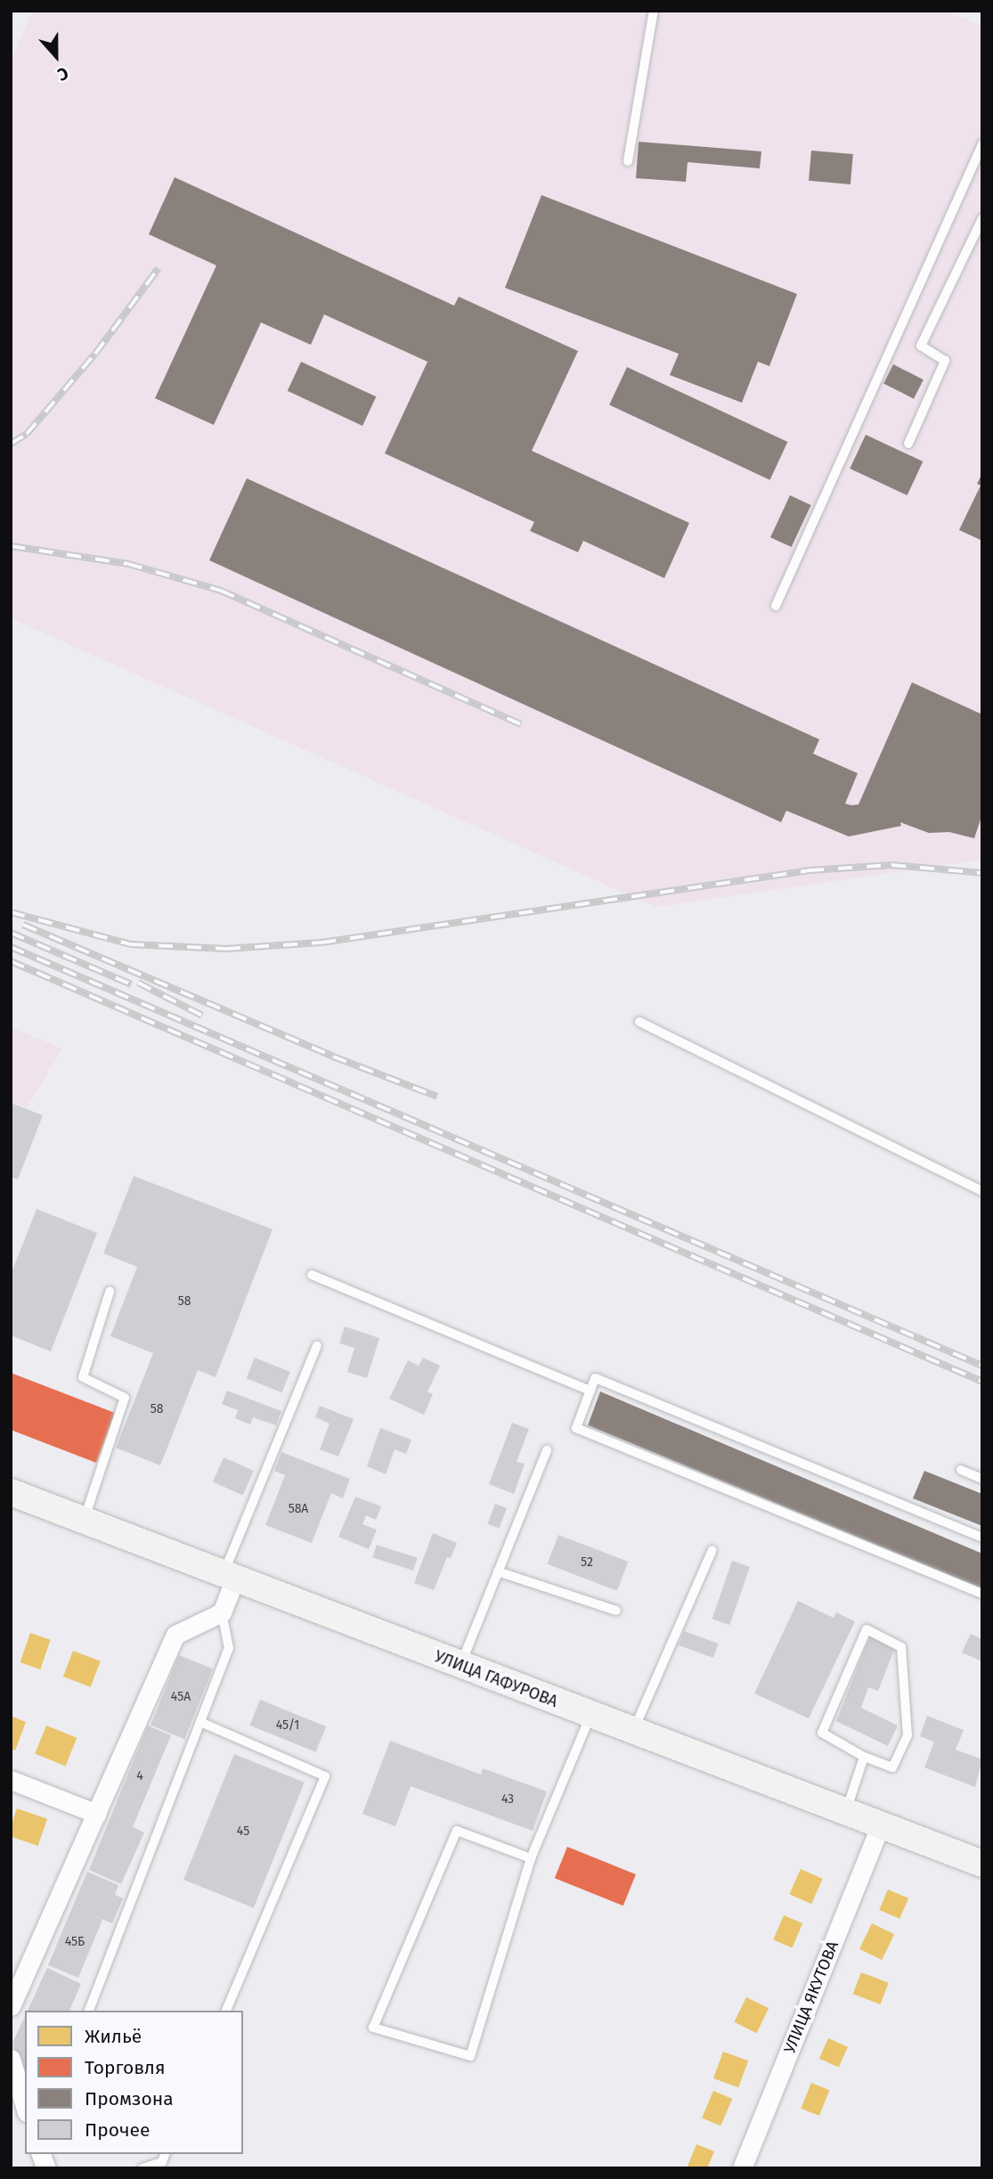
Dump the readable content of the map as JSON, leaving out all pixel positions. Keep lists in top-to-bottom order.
{
  "streets": {
    "main road": ["УЛИЦА ГАФУРОВА"],
    "street": ["УЛИЦА ЯКУТОВА"]
  },
  "crossings": [
    ["УЛИЦА ГАФУРОВА", "УЛИЦА ЯКУТОВА"]
  ],
  "house_numbers": [
    "58",
    "58",
    "58А",
    "52",
    "45А",
    "45/1",
    "4",
    "43",
    "45",
    "45Б"
  ],
  "legend": [
    "Жильё",
    "Торговля",
    "Промзона",
    "Прочее"
  ],
  "north": "bottom"
}
